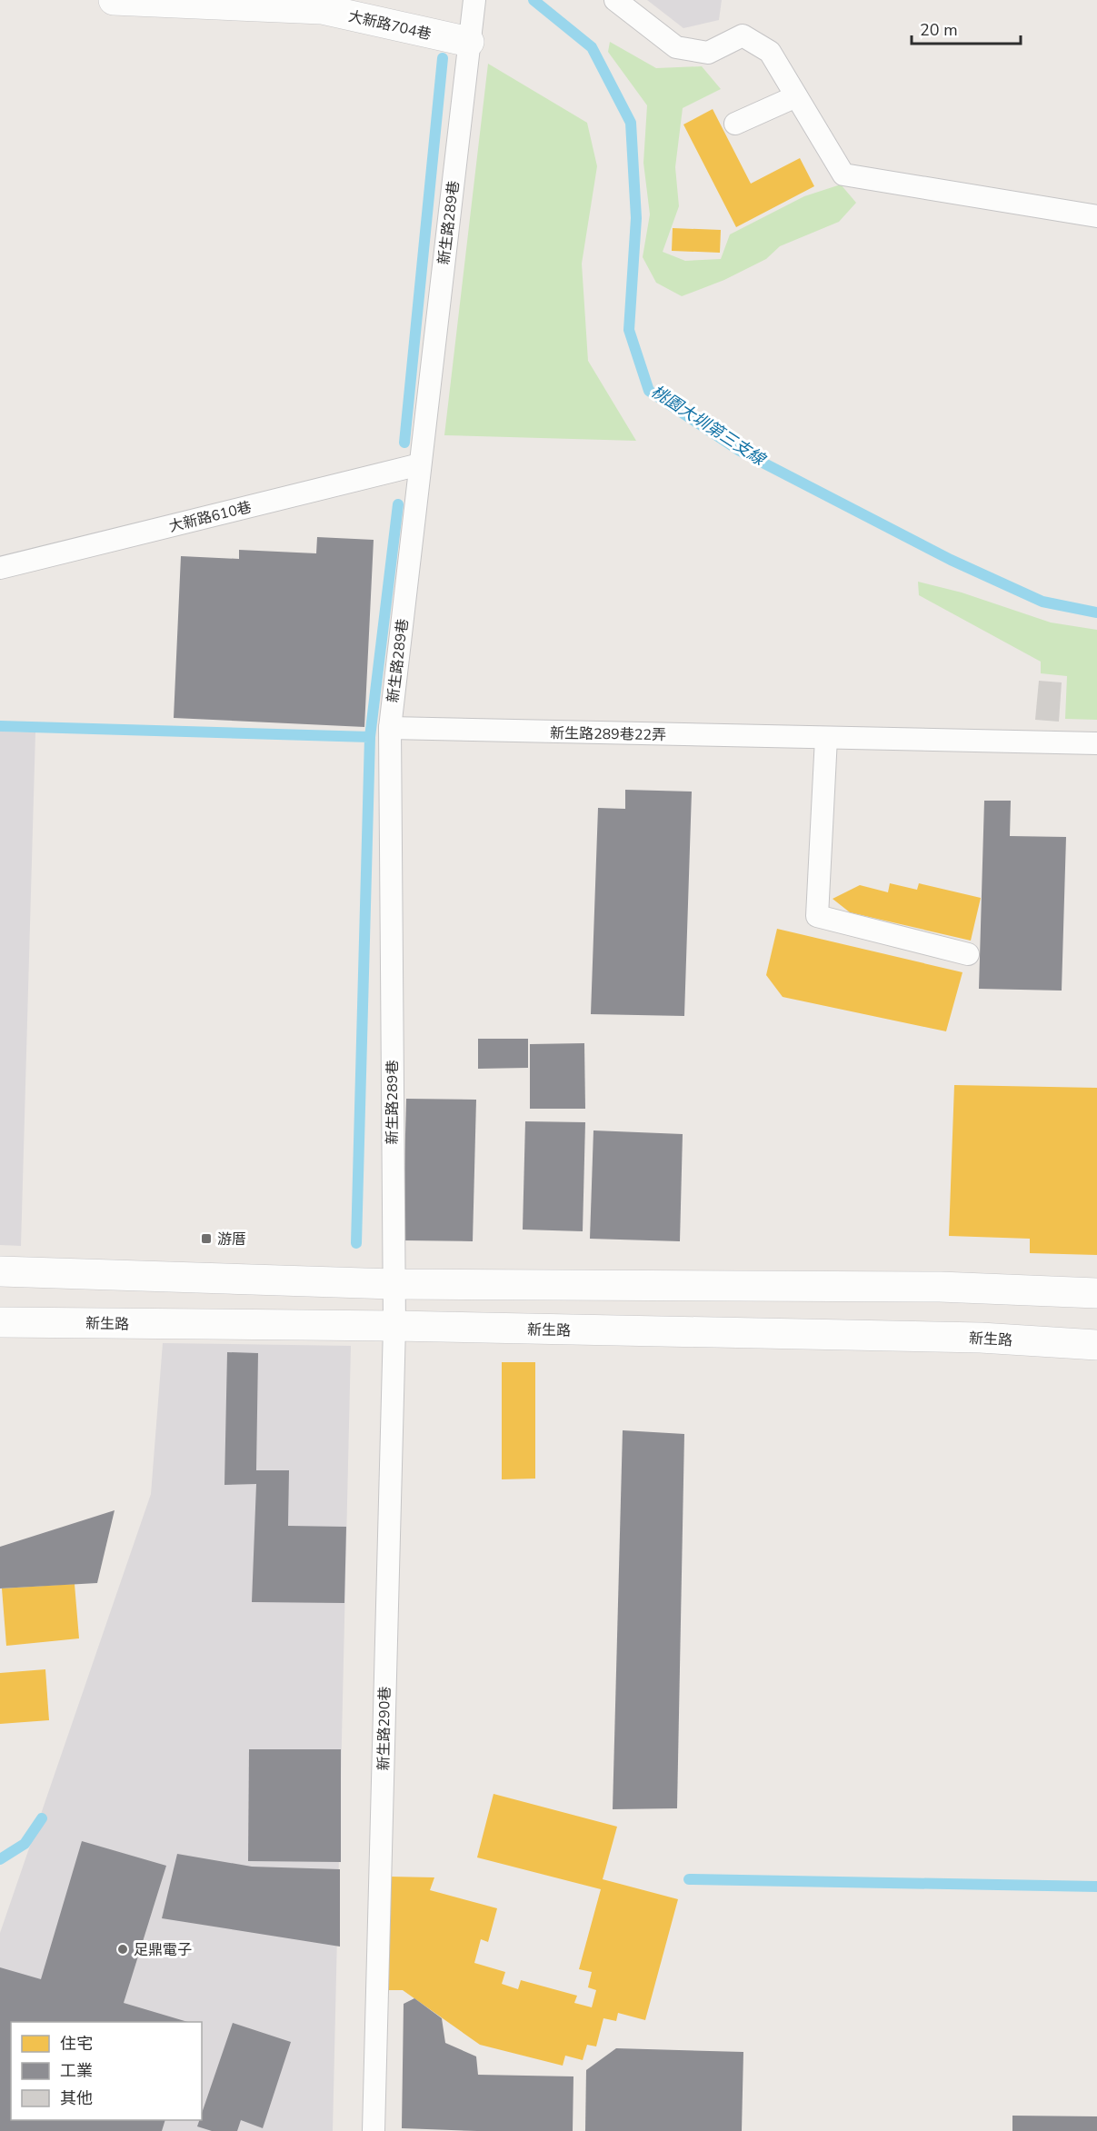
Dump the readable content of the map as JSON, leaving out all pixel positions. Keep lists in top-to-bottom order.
{
  "streets": {
    "main road": ["大新路704巷", "新生路"],
    "lane": [
      "新生路289巷",
      "大新路610巷",
      "新生路289巷22弄",
      "新生路290巷"
    ]
  },
  "crossings": [
    ["大新路704巷", "新生路289巷"],
    ["新生路289巷", "大新路610巷"],
    ["新生路289巷", "新生路289巷22弄"],
    ["新生路289巷", "新生路"],
    ["新生路289巷", "新生路290巷"],
    ["新生路", "新生路290巷"]
  ],
  "water": ["桃園大圳第三支線"],
  "places": {
    "transit": ["游厝"],
    "other": ["足鼎電子"]
  },
  "legend": ["住宅", "工業", "其他"],
  "scale_bar": "20 m"
}
